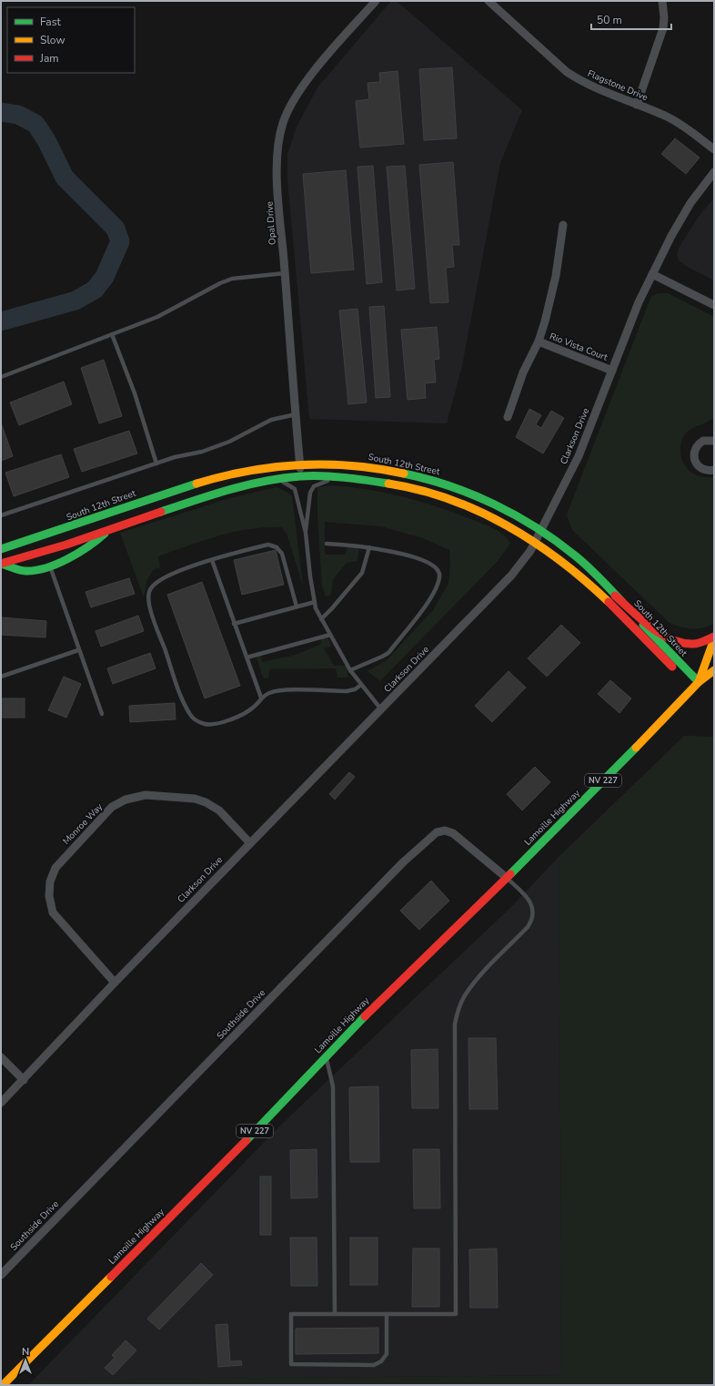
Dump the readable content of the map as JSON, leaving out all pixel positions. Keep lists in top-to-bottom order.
{
  "streets": {
    "main road": ["South 12th Street", "NV 227", "Lamoille Highway"],
    "street": [
      "Flagstone Drive",
      "Opal Drive",
      "Rio Vista Court",
      "Clarkson Drive",
      "Monroe Way",
      "Southside Drive"
    ]
  },
  "crossings": [
    ["Opal Drive", "South 12th Street"],
    ["Rio Vista Court", "Clarkson Drive"],
    ["Clarkson Drive", "South 12th Street"],
    ["Clarkson Drive", "Monroe Way"],
    ["South 12th Street", "Lamoille Highway"],
    ["Lamoille Highway", "Southside Drive"]
  ],
  "legend": ["Fast", "Slow", "Jam"],
  "scale_bar": "50 m",
  "north": "top"
}
